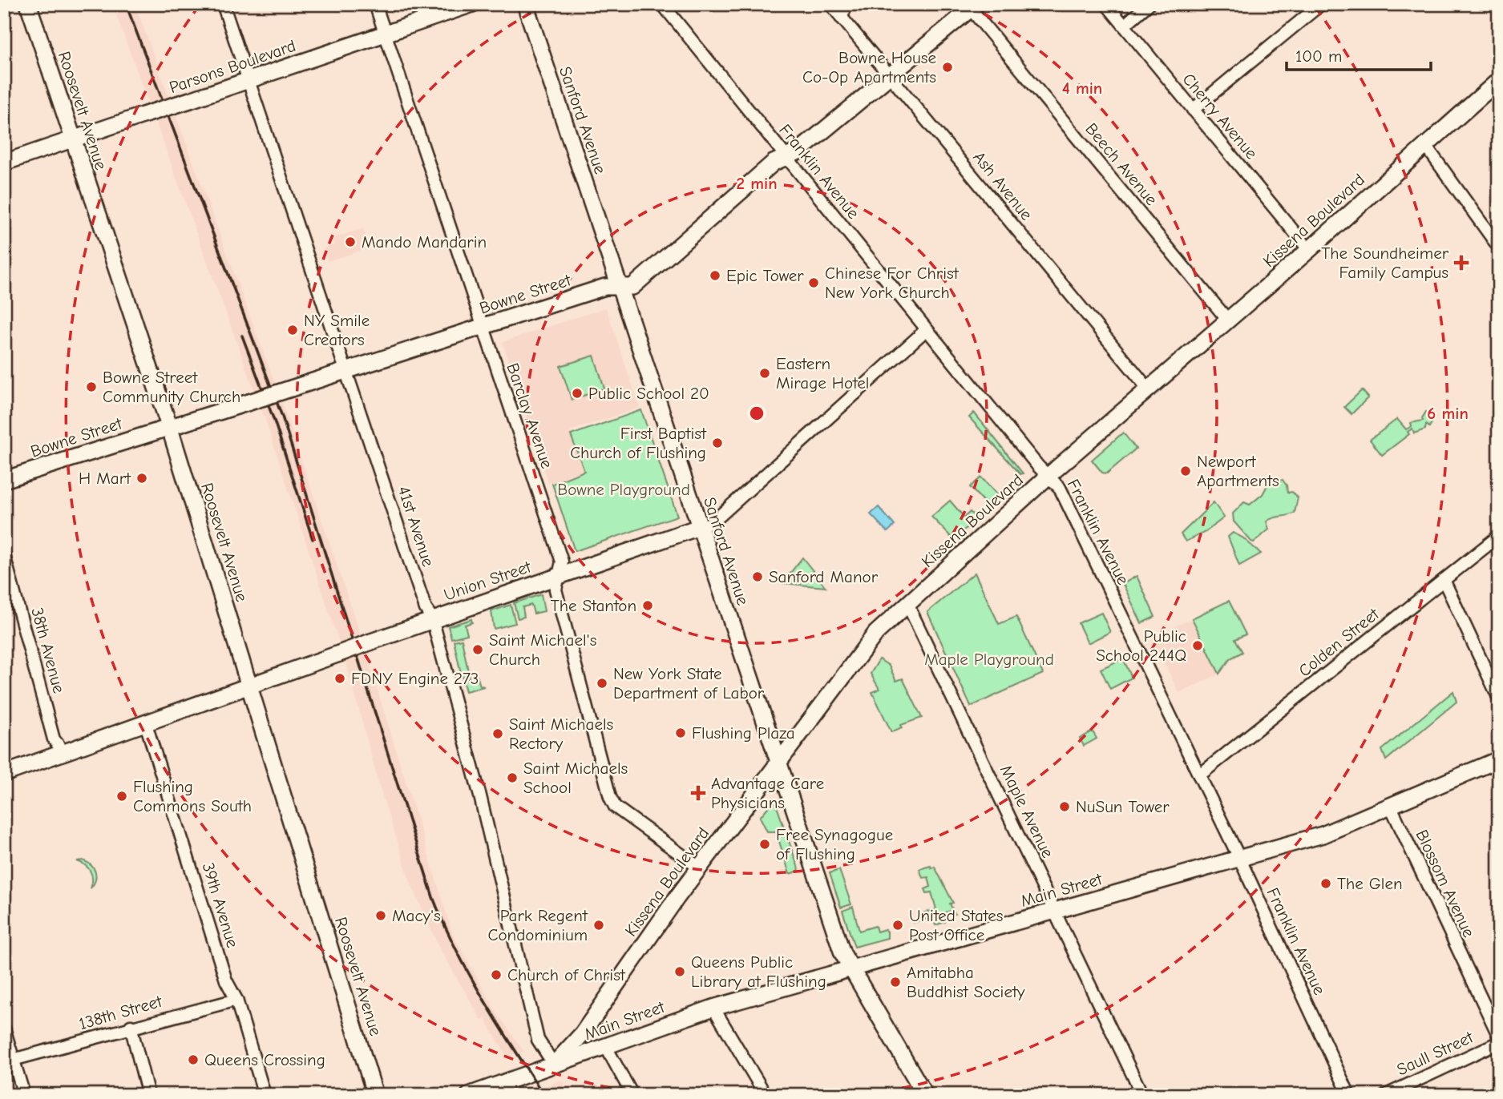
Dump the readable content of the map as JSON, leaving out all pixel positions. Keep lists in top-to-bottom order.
{
  "streets": {
    "street": [
      "Parsons Boulevard",
      "Roosevelt Avenue",
      "Cherry Avenue",
      "Sanford Avenue",
      "Beech Avenue",
      "Franklin Avenue",
      "Ash Avenue",
      "Kissena Boulevard",
      "Bowne Street",
      "Barclay Avenue",
      "41st Avenue",
      "Union Street",
      "Colden Street",
      "38th Avenue",
      "Maple Avenue",
      "Blossom Avenue",
      "Main Street",
      "39th Avenue",
      "138th Street",
      "Saull Street"
    ]
  },
  "crossings": [
    ["Parsons Boulevard", "Roosevelt Avenue"],
    ["Parsons Boulevard", "Barclay Avenue"],
    ["Parsons Boulevard", "41st Avenue"],
    ["Roosevelt Avenue", "Bowne Street"],
    ["Roosevelt Avenue", "Union Street"],
    ["Cherry Avenue", "Kissena Boulevard"],
    ["Sanford Avenue", "Kissena Boulevard"],
    ["Sanford Avenue", "Bowne Street"],
    ["Sanford Avenue", "Union Street"],
    ["Sanford Avenue", "Main Street"],
    ["Beech Avenue", "Kissena Boulevard"],
    ["Beech Avenue", "Bowne Street"],
    ["Franklin Avenue", "Kissena Boulevard"],
    ["Franklin Avenue", "Bowne Street"],
    ["Franklin Avenue", "Union Street"],
    ["Franklin Avenue", "Colden Street"],
    ["Franklin Avenue", "Main Street"],
    ["Ash Avenue", "Kissena Boulevard"],
    ["Ash Avenue", "Bowne Street"],
    ["Kissena Boulevard", "Barclay Avenue"],
    ["Kissena Boulevard", "41st Avenue"],
    ["Kissena Boulevard", "Maple Avenue"],
    ["Kissena Boulevard", "Main Street"],
    ["Bowne Street", "Barclay Avenue"],
    ["Bowne Street", "41st Avenue"],
    ["Barclay Avenue", "Union Street"],
    ["41st Avenue", "Union Street"],
    ["41st Avenue", "Main Street"],
    ["Union Street", "38th Avenue"],
    ["Union Street", "39th Avenue"],
    ["Maple Avenue", "Main Street"],
    ["Blossom Avenue", "Main Street"],
    ["39th Avenue", "138th Street"]
  ],
  "parks": ["Bowne Playground", "Maple Playground"],
  "places": {
    "other": [
      "Bowne House Co-Op Apartments",
      "Mando Mandarin",
      "Epic Tower",
      "Chinese For Christ New York Church",
      "NY Smile Creators",
      "Eastern Mirage Hotel",
      "Bowne Street Community Church",
      "Public School 20",
      "First Baptist Church of Flushing",
      "Newport Apartments",
      "H Mart",
      "Sanford Manor",
      "The Stanton",
      "Public School 244Q",
      "Saint Michael's Church",
      "FDNY Engine 273",
      "New York State Department of Labor",
      "Flushing Plaza",
      "Saint Michaels Rectory",
      "Saint Michaels School",
      "Flushing Commons South",
      "NuSun Tower",
      "Free Synagogue of Flushing",
      "The Glen",
      "Macy's",
      "Park Regent Condominium",
      "United States Post Office",
      "Queens Public Library at Flushing",
      "Church of Christ",
      "Amitabha Buddhist Society",
      "Queens Crossing"
    ],
    "health": ["The Soundheimer Family Campus", "Advantage Care Physicians"]
  },
  "scale_bar": "100 m",
  "rings": ["4 min", "2 min", "6 min"]
}
